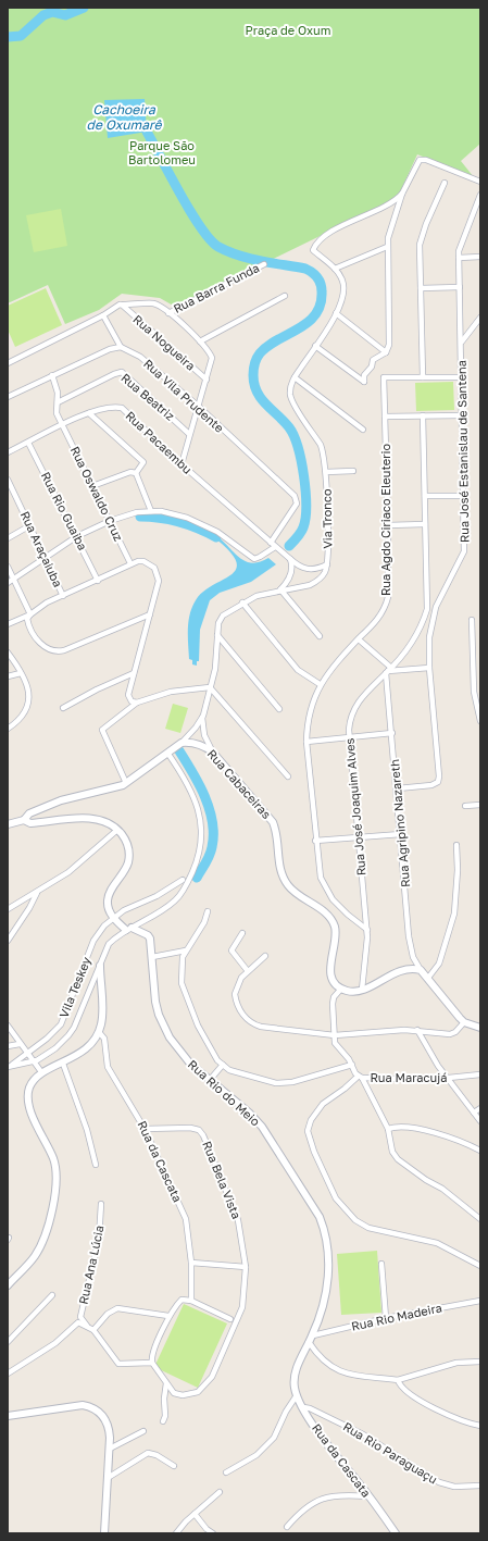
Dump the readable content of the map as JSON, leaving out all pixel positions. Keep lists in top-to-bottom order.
{
  "streets": {
    "main road": ["Rua Cabaceiras", "Rua Rio do Meio", "Rua da Cascata"],
    "street": [
      "Rua Barra Funda",
      "Rua Nogueira",
      "Rua Vila Prudente",
      "Rua Beatriz",
      "Rua Pacaembu",
      "Rua José Estanislau de Santena",
      "Rua Oswaldo Cruz",
      "Rua Rio Guaiba",
      "Via Tronco",
      "Rua Agdo Ciriaco Eleuterio",
      "Rua Araçaiuba",
      "Rua José Joaquim Alves",
      "Rua Agripino Nazareth",
      "Vila Teskey",
      "Rua Maracujá",
      "Rua Bela Vista",
      "Rua Ana Lúcia",
      "Rua Rio Madeira",
      "Rua Rio Paraguaçu"
    ]
  },
  "crossings": [
    ["Rua Vila Prudente", "Rua Pacaembu"],
    ["Rua Pacaembu", "Rua Oswaldo Cruz"],
    ["Rua Pacaembu", "Rua Rio Guaiba"],
    ["Rua Pacaembu", "Via Tronco"],
    ["Rua José Estanislau de Santena", "Rua Agripino Nazareth"],
    ["Via Tronco", "Rua Cabaceiras"],
    ["Rua Agdo Ciriaco Eleuterio", "Rua José Joaquim Alves"],
    ["Rua José Joaquim Alves", "Rua Agripino Nazareth"],
    ["Rua Rio do Meio", "Rua da Cascata"],
    ["Rua Rio do Meio", "Rua Rio Madeira"],
    ["Rua da Cascata", "Rua Bela Vista"],
    ["Rua da Cascata", "Rua Rio Madeira"],
    ["Rua da Cascata", "Rua Rio Paraguaçu"]
  ],
  "water": ["Cachoeira de Oxumarê"],
  "parks": ["Praça de Oxum", "Parque São Bartolomeu"]
}
